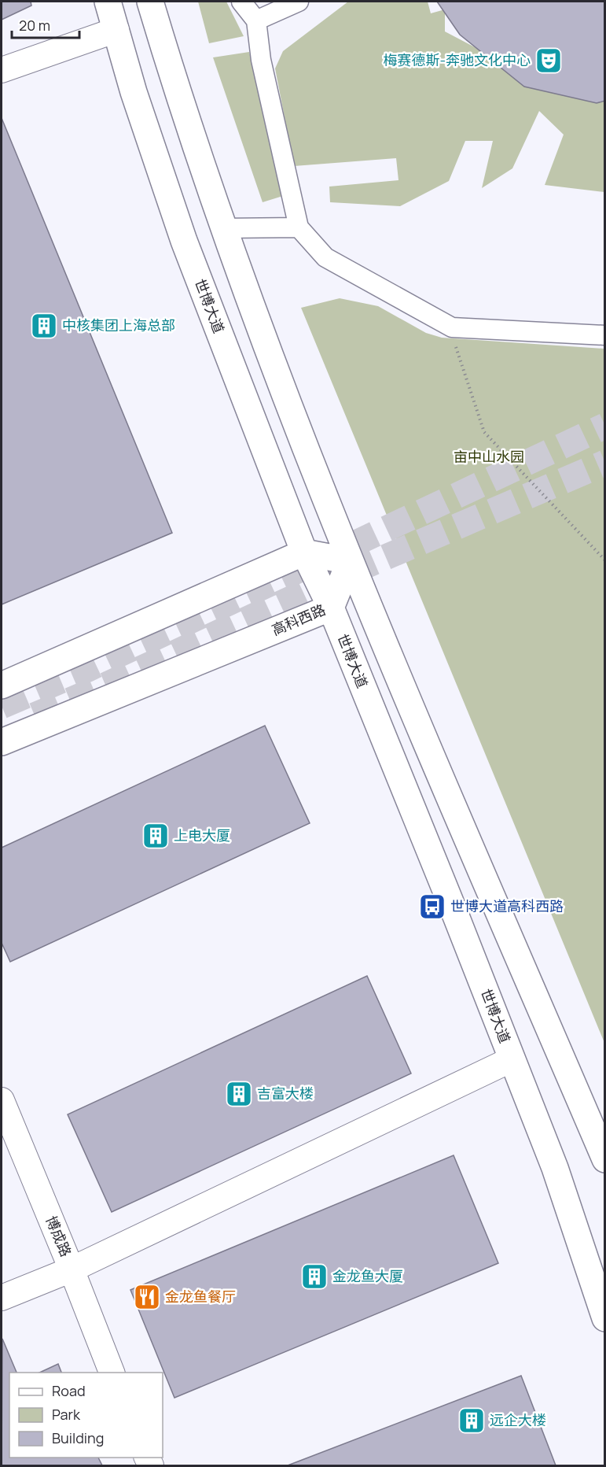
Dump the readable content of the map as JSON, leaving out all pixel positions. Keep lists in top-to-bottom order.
{
  "streets": {
    "main road": ["世博大道", "高科西路"],
    "street": ["博成路"]
  },
  "crossings": [
    ["世博大道", "高科西路"]
  ],
  "parks": ["亩中山水园"],
  "places": {
    "theatre": ["梅赛德斯-奔驰文化中心"],
    "building": [
      "中核集团上海总部",
      "上电大厦",
      "吉富大楼",
      "金龙鱼大厦",
      "远企大楼"
    ],
    "bus stop": ["世博大道高科西路"],
    "restaurant": ["金龙鱼餐厅"]
  },
  "legend": ["Road", "Park", "Building"],
  "scale_bar": "20 m"
}
